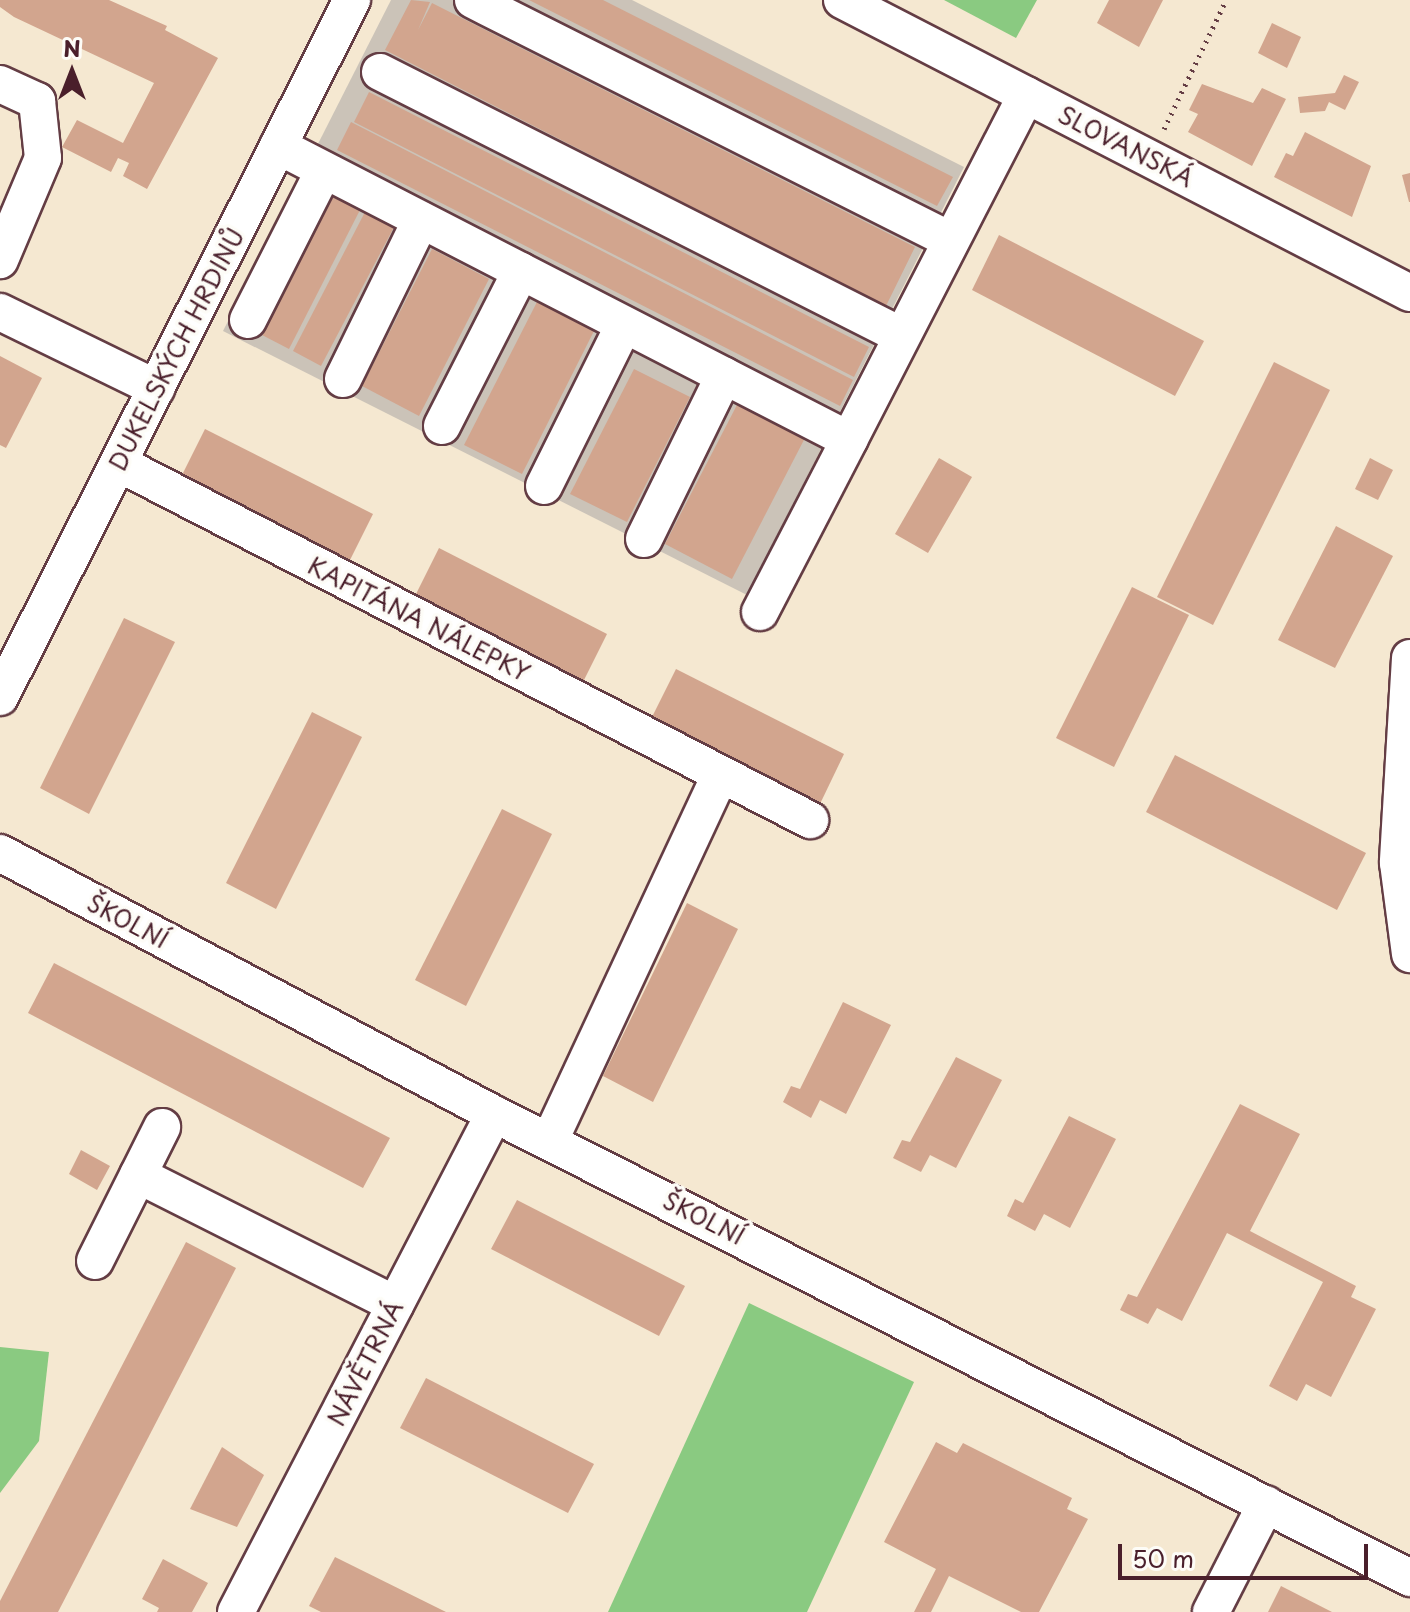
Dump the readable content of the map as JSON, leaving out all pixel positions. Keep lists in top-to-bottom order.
{
  "streets": {
    "street": [
      "SLOVANSKÁ",
      "DUKELSKÝCH HRDINŮ",
      "KAPITÁNA NÁLEPKY",
      "ŠKOLNÍ",
      "NÁVĚTRNÁ"
    ]
  },
  "crossings": [
    ["DUKELSKÝCH HRDINŮ", "KAPITÁNA NÁLEPKY"],
    ["ŠKOLNÍ", "NÁVĚTRNÁ"]
  ],
  "scale_bar": "50 m",
  "north": "top"
}
